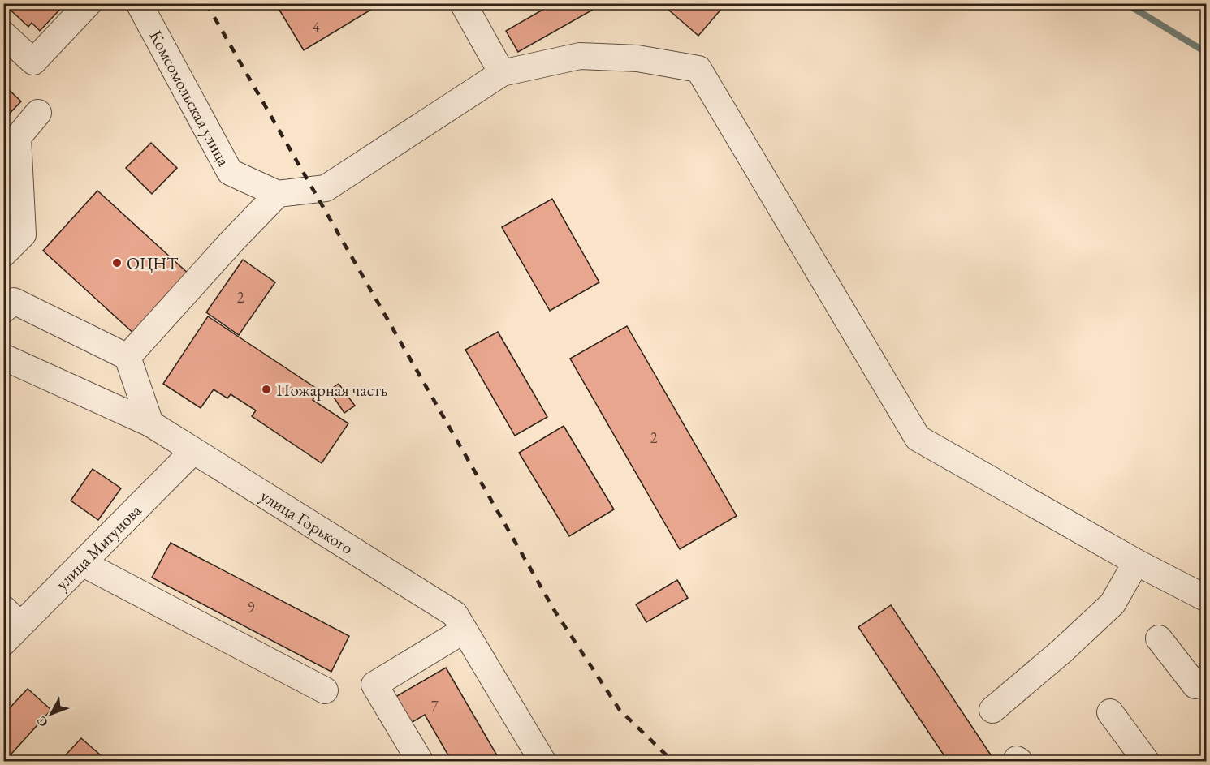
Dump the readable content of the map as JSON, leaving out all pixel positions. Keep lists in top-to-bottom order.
{
  "streets": {
    "street": ["Комсомольская улица", "улица Горького", "улица Мигунова"]
  },
  "crossings": [
    ["улица Горького", "улица Мигунова"]
  ],
  "places": ["ОЦНТ", "Пожарная часть"],
  "house_numbers": [
    "4",
    "2",
    "2",
    "9",
    "7"
  ],
  "north": "bottom left"
}
